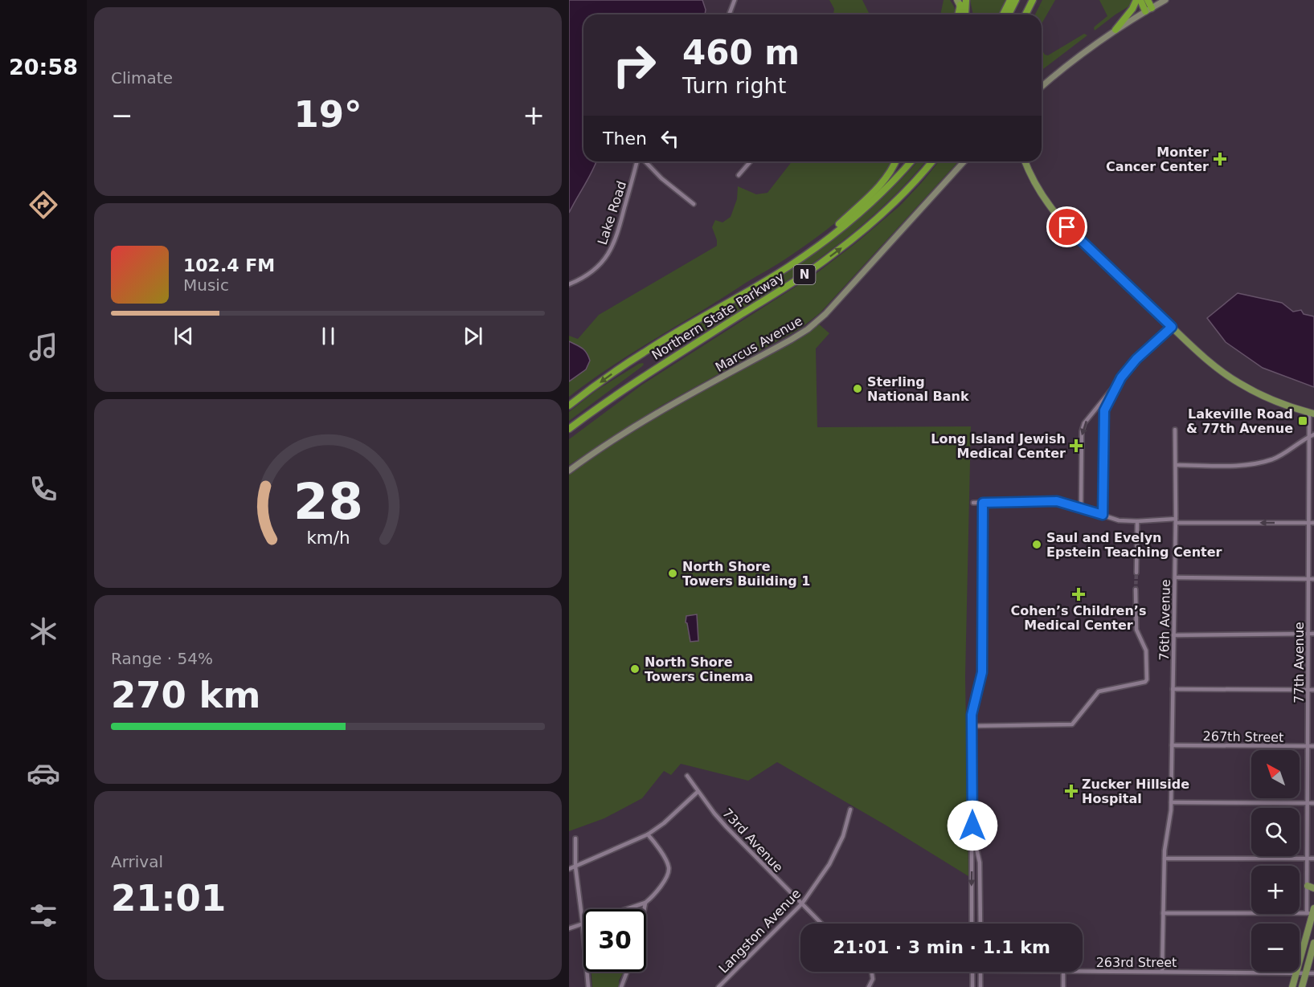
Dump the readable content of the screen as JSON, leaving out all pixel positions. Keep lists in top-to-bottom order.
{
  "streets": {
    "highway": ["N", "Northern State Parkway"],
    "main road": ["Marcus Avenue"],
    "street": [
      "Lake Road",
      "76th Avenue",
      "77th Avenue",
      "267th Street",
      "73rd Avenue",
      "Langston Avenue",
      "263rd Street"
    ]
  },
  "crossings": [
    ["76th Avenue", "267th Street"],
    ["77th Avenue", "267th Street"],
    ["73rd Avenue", "Langston Avenue"]
  ],
  "places": {
    "health": [
      "Monter Cancer Center",
      "Long Island Jewish Medical Center",
      "Cohen’s Children’s Medical Center",
      "Zucker Hillside Hospital"
    ],
    "other": [
      "Sterling National Bank",
      "Saul and Evelyn Epstein Teaching Center",
      "North Shore Towers Building 1",
      "North Shore Towers Cinema"
    ],
    "transit": ["Lakeville Road & 77th Avenue"]
  },
  "north": "top left",
  "page": {
    "tabs": "20:58",
    "tile": [
      "Climate",
      ["Range · 54%", "270 km"],
      ["Arrival", "21:01"]
    ],
    "turn": ["460 m", "Turn right"],
    "heat": ["−", "19°", "+"],
    "then": "Then",
    "song": ["102.4 FM", "Music"],
    "map_buttons": ["+", "−"],
    "limit": "30",
    "trip": "21:01 · 3 min · 1.1 km",
    "gauge": ["28", "km/h"]
  }
}
